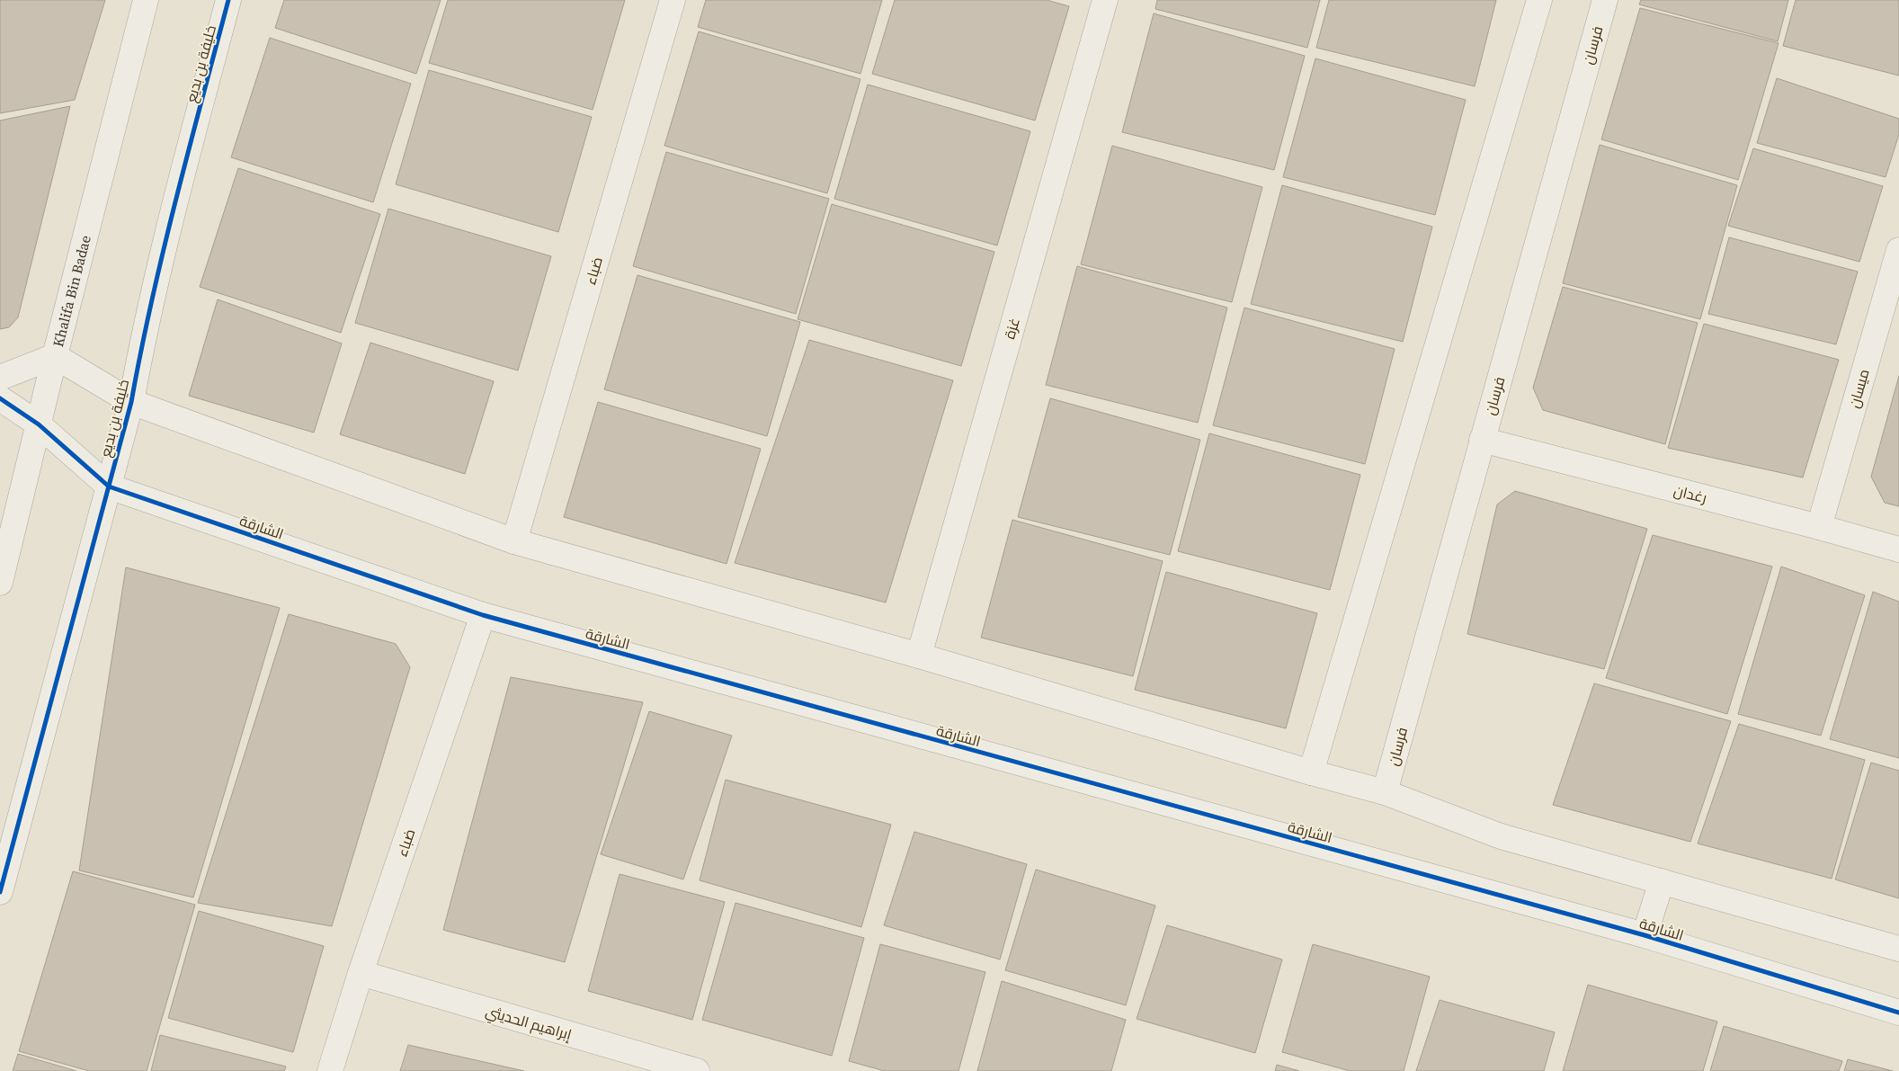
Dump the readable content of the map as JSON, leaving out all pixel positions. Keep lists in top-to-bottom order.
{
  "streets": {
    "street": [
      "فرسان",
      "خليفة بن بديع",
      "ضباء",
      "Khalifa Bin Badae",
      "غزة",
      "ميسان",
      "رغدان",
      "الشارقة",
      "إبراهيم الحديثي"
    ]
  },
  "crossings": [
    ["فرسان", "رغدان"],
    ["خليفة بن بديع", "الشارقة"],
    ["ضباء", "الشارقة"],
    ["ضباء", "إبراهيم الحديثي"],
    ["Khalifa Bin Badae", "الشارقة"],
    ["ميسان", "رغدان"]
  ]
}
